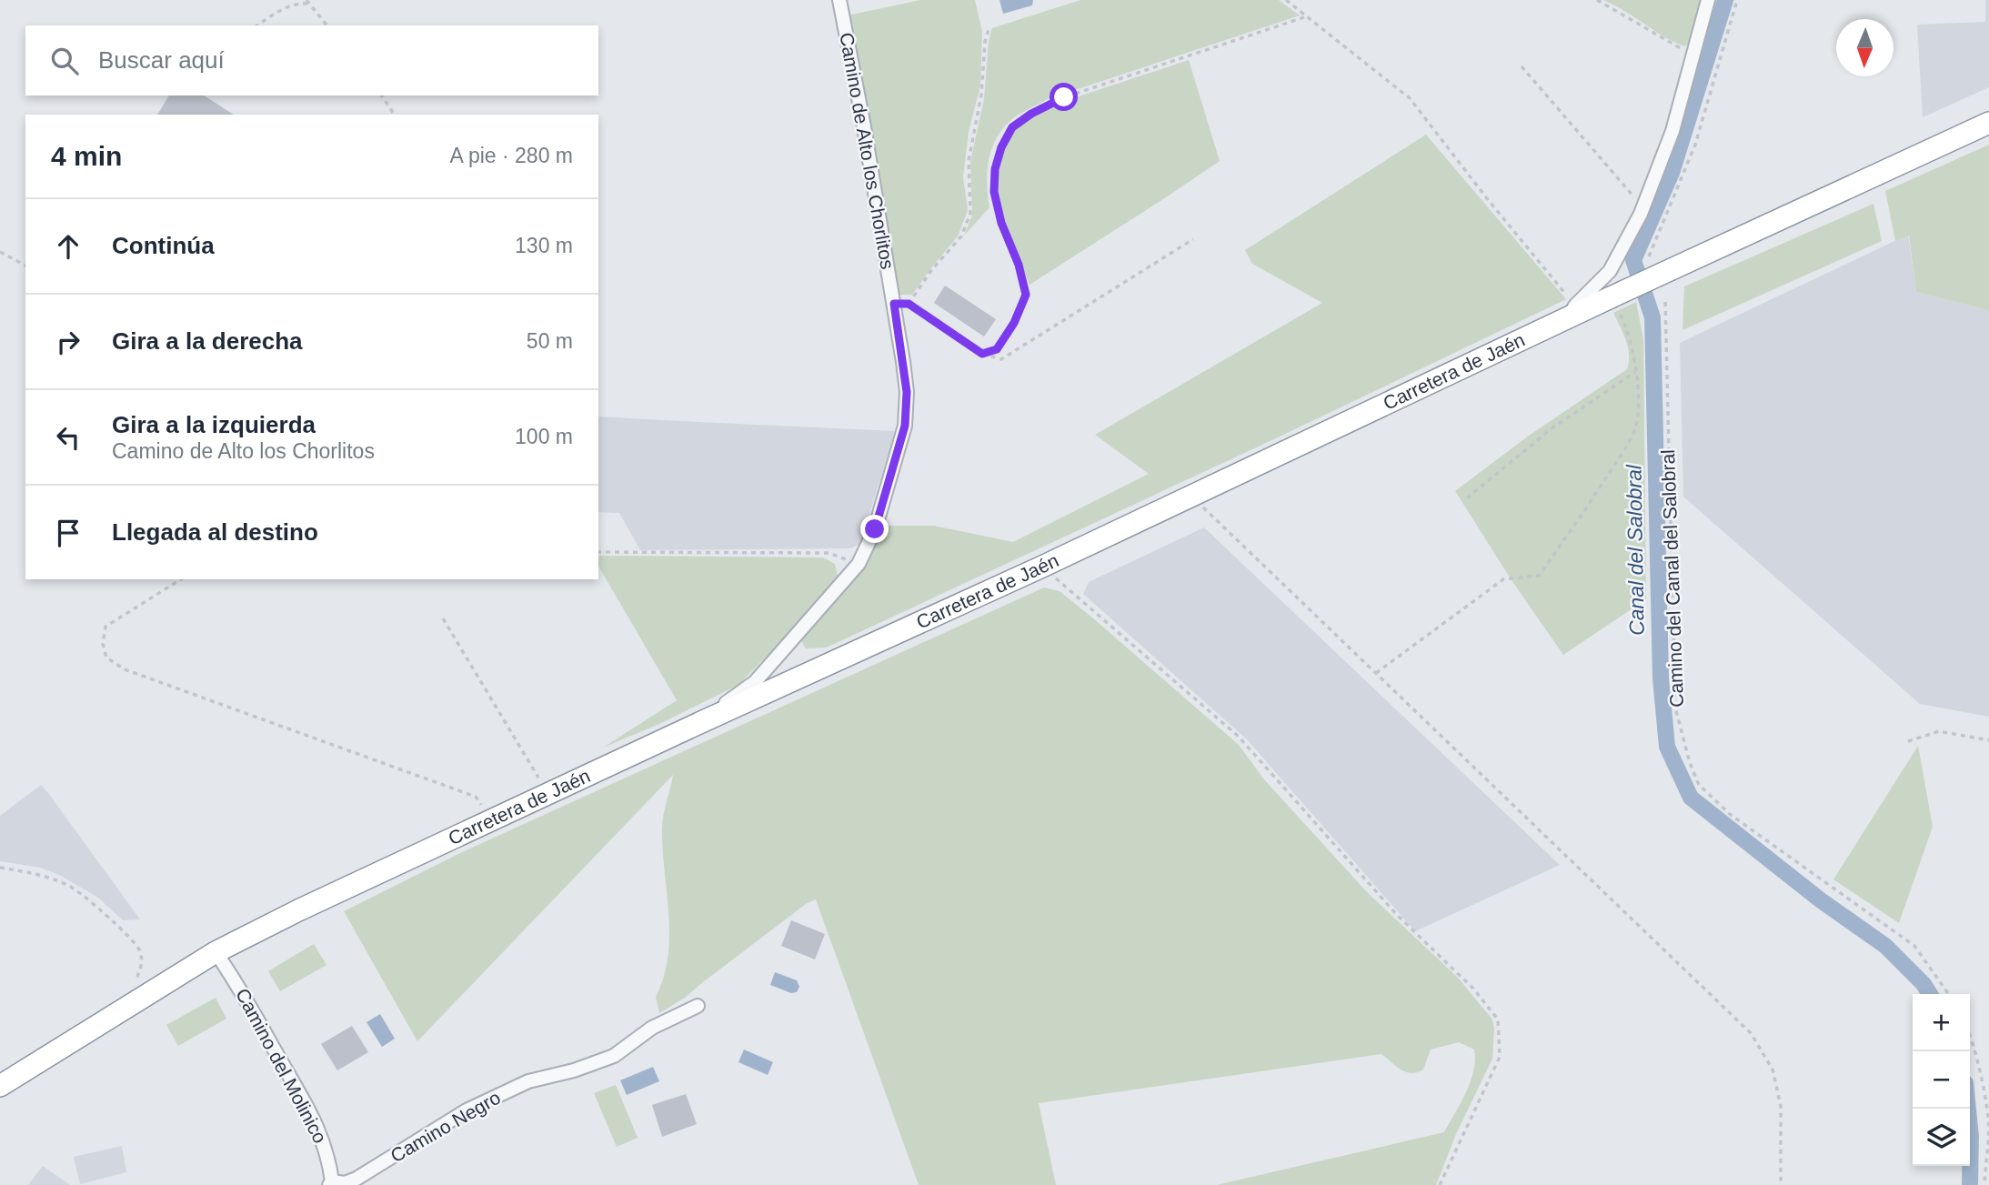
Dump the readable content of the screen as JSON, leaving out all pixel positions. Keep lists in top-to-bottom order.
{
  "streets": {
    "highway": ["Carretera de Jaén"],
    "street": ["Camino de Alto los Chorlitos", "Camino del Molinico", "Camino Negro"],
    "path": ["Camino del Canal del Salobral"]
  },
  "crossings": [
    ["Camino de Alto los Chorlitos", "Carretera de Jaén"],
    ["Carretera de Jaén", "Camino del Molinico"],
    ["Camino del Molinico", "Camino Negro"]
  ],
  "water": ["Canal del Salobral"],
  "north": "bottom",
  "page": {
    "search": "Buscar aquí",
    "heading": ["4 min", "A pie · 280 m"],
    "list": [
      ["Continúa", "130 m"],
      ["Gira a la derecha", "50 m"],
      ["Gira a la izquierda", "Camino de Alto los Chorlitos", "100 m"],
      "Llegada al destino"
    ],
    "map_buttons": ["+", "−"]
  }
}
